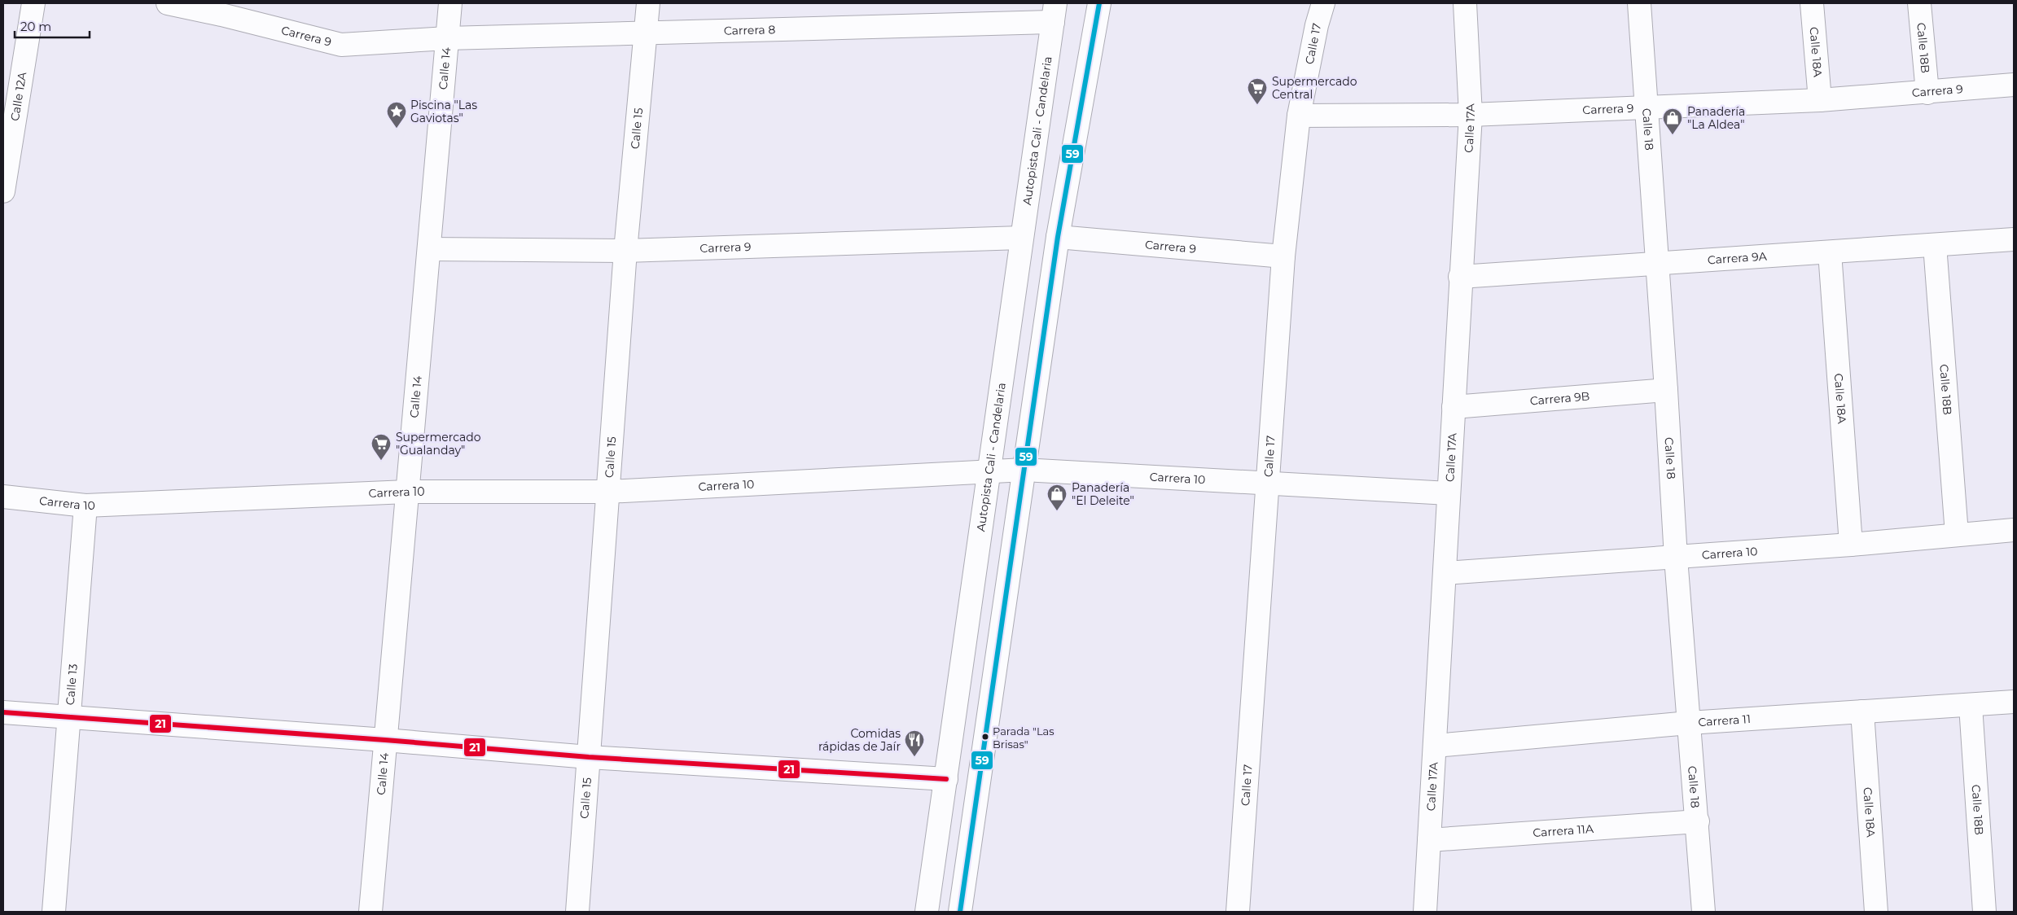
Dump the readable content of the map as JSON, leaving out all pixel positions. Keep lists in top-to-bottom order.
{
  "streets": {
    "street": [
      "Carrera 8",
      "Carrera 9",
      "Calle 17",
      "Calle 18B",
      "Calle 18A",
      "Calle 14",
      "Calle 12A",
      "Calle 15",
      "Calle 17A",
      "Calle 18",
      "Autopista Cali - Candelaria",
      "Carrera 9A",
      "Carrera 9B",
      "Carrera 10",
      "Calle 13",
      "Carrera 11",
      "Carrera 11A"
    ]
  },
  "crossings": [
    ["Carrera 8", "Carrera 9"],
    ["Carrera 8", "Calle 14"],
    ["Carrera 8", "Calle 15"],
    ["Carrera 8", "Autopista Cali - Candelaria"],
    ["Carrera 9", "Calle 17"],
    ["Carrera 9", "Calle 18B"],
    ["Carrera 9", "Calle 18A"],
    ["Carrera 9", "Calle 14"],
    ["Carrera 9", "Calle 15"],
    ["Carrera 9", "Calle 17A"],
    ["Carrera 9", "Calle 18"],
    ["Carrera 9", "Autopista Cali - Candelaria"],
    ["Calle 17", "Carrera 10"],
    ["Calle 18B", "Carrera 9A"],
    ["Calle 18B", "Carrera 10"],
    ["Calle 18B", "Carrera 11"],
    ["Calle 18A", "Carrera 9A"],
    ["Calle 18A", "Carrera 10"],
    ["Calle 18A", "Carrera 11"],
    ["Calle 14", "Carrera 10"],
    ["Calle 15", "Carrera 10"],
    ["Calle 17A", "Carrera 9A"],
    ["Calle 17A", "Carrera 9B"],
    ["Calle 17A", "Carrera 10"],
    ["Calle 17A", "Carrera 11"],
    ["Calle 17A", "Carrera 11A"],
    ["Calle 18", "Carrera 9A"],
    ["Calle 18", "Carrera 9B"],
    ["Calle 18", "Carrera 10"],
    ["Calle 18", "Carrera 11"],
    ["Calle 18", "Carrera 11A"],
    ["Autopista Cali - Candelaria", "Carrera 10"],
    ["Carrera 10", "Calle 13"]
  ],
  "places": {
    "supermarket": ["Supermercado Central", "Supermercado \"Gualanday\""],
    "place": ["Piscina \"Las Gaviotas\""],
    "shop": ["Panadería \"La Aldea\"", "Panadería \"El Deleite\""],
    "other": ["Parada \"Las Brisas\""],
    "restaurant": ["Comidas rápidas de Jaír"]
  },
  "lines": ["transit line 59", "transit line 21"],
  "scale_bar": "20 m"
}
